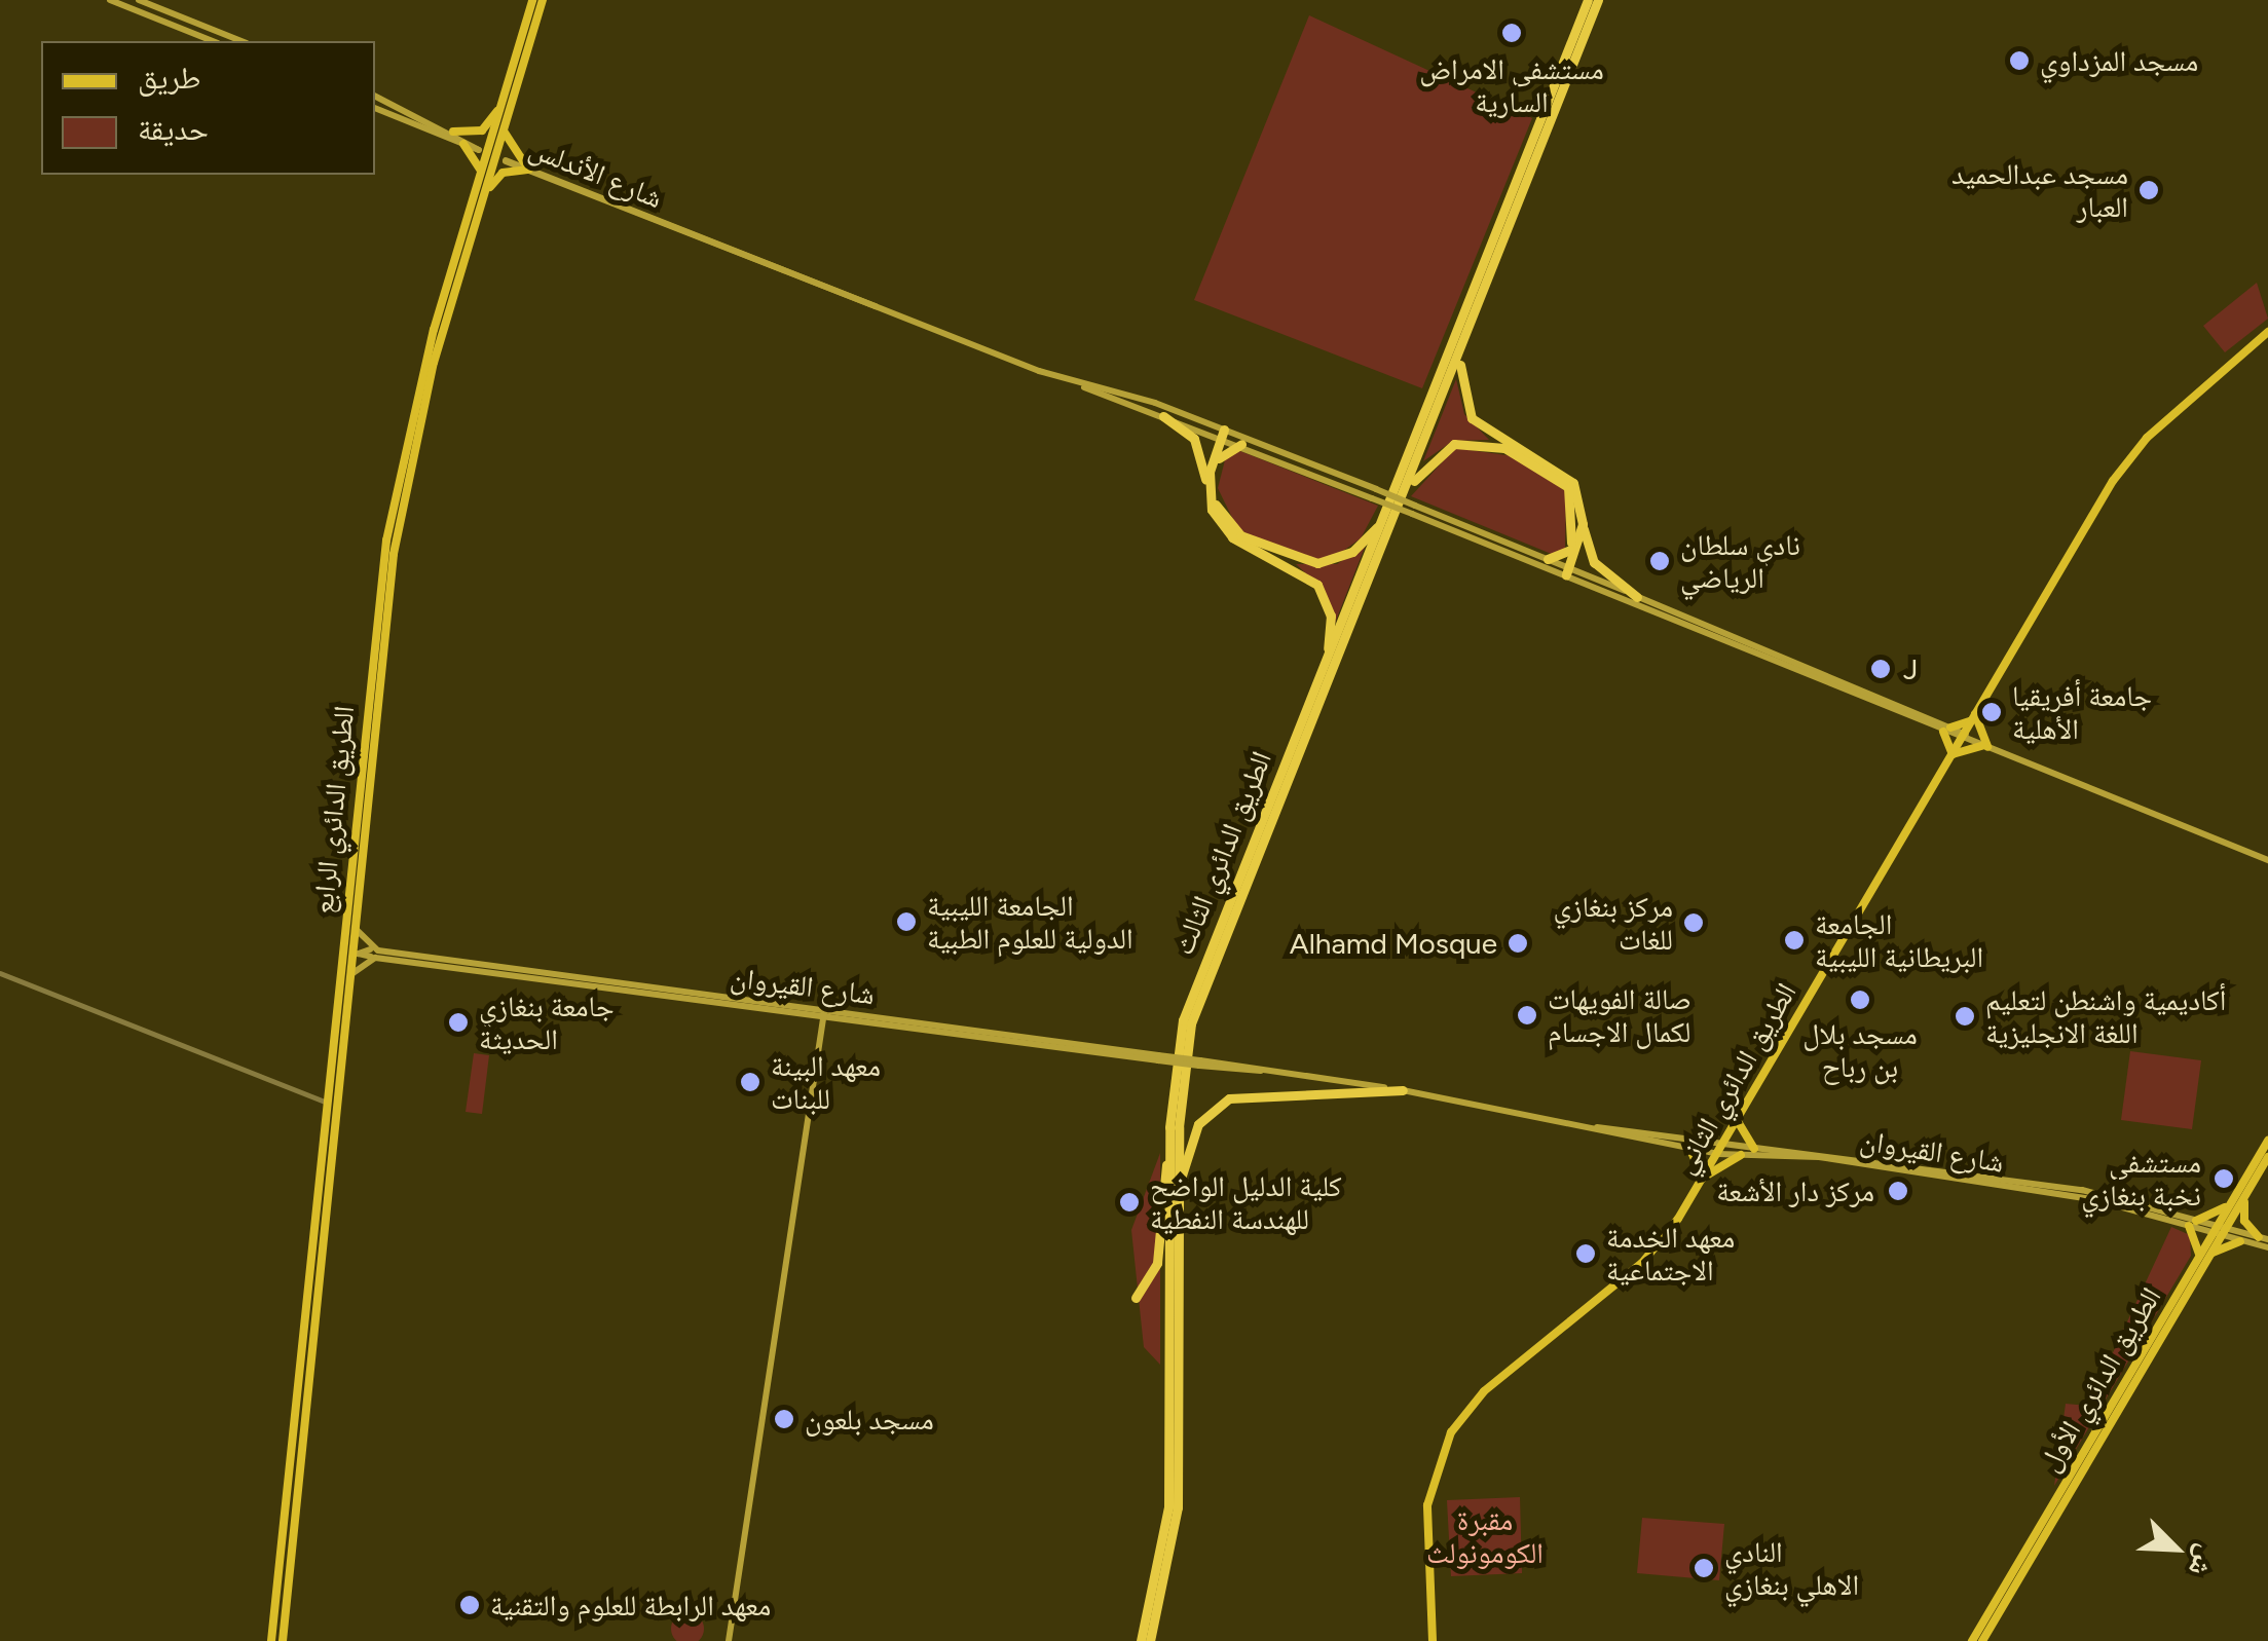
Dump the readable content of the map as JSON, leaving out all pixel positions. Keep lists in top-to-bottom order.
{
  "streets": {
    "highway": ["الطريق الدائري الثالث"],
    "main road": [
      "شارع الأندلس",
      "الطريق الدائري الرابع",
      "شارع القيروان",
      "الطريق الدائري الثاني",
      "الطريق الدائري الأول"
    ]
  },
  "crossings": [
    ["شارع القيروان", "الطريق الدائري الثاني"],
    ["شارع القيروان", "الطريق الدائري الأول"]
  ],
  "parks": ["مقبرة الكومونولث"],
  "places": [
    "مستشفى الامراض السارية",
    "مسجد المزداوي",
    "مسجد عبدالحميد العبار",
    "نادي سلطان الرياضي",
    "J",
    "جامعة أفريقيا الأهلية",
    "الجامعة الليبية الدولية للعلوم الطبية",
    "مركز بنغازي للغات",
    "الجامعة البريطانية الليبية",
    "Alhamd Mosque",
    "مسجد بلال بن رباح",
    "صالة الفويهات لكمال الاجسام",
    "أكاديمية واشنطن لتعليم اللغة الانجليزية",
    "جامعة بنغازي الحديثة",
    "معهد البينة للبنات",
    "مستشفى نخبة بنغازي",
    "مركز دار الأشعة",
    "كلية الدليل الواضح للهندسة النفطية",
    "معهد الخدمة الاجتماعية",
    "مسجد بلعون",
    "النادي الاهلي بنغازي",
    "معهد الرابطة للعلوم والتقنية"
  ],
  "legend": ["طريق", "حديقة"],
  "north": "bottom right"
}
